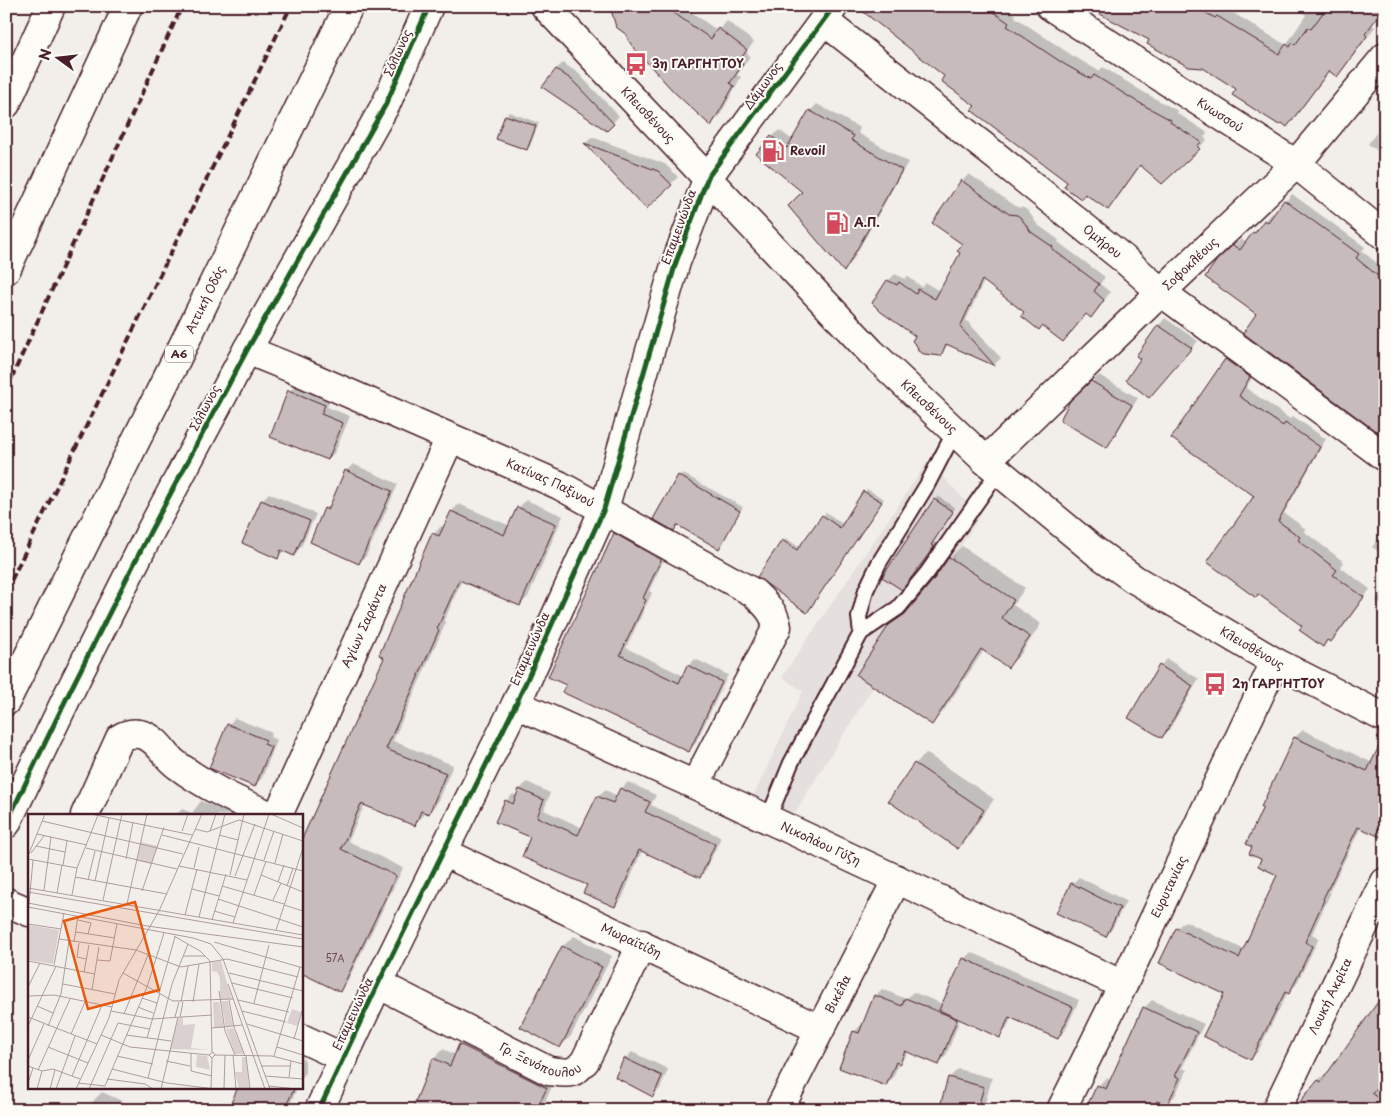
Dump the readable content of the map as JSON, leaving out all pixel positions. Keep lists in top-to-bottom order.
{
  "streets": {
    "main road": [
      "Σόλωνος",
      "Δάμωνος",
      "Κλεισθένους",
      "Κνωσσού",
      "Επαμεινώνδα",
      "Ομήρου",
      "Σοφοκλέους",
      "Αττική Οδός",
      "Α6",
      "Κατίνας Παξινού",
      "Αγίων Σαράντα",
      "Νικολάου Γύζη",
      "Ευρυτανίας",
      "Μωραϊτίδη",
      "Βικέλα",
      "Λουκή Ακρίτα",
      "Γρ. Ξενόπουλου"
    ]
  },
  "crossings": [
    ["Σόλωνος", "Κατίνας Παξινού"],
    ["Δάμωνος", "Κλεισθένους"],
    ["Δάμωνος", "Επαμεινώνδα"],
    ["Δάμωνος", "Ομήρου"],
    ["Κλεισθένους", "Επαμεινώνδα"],
    ["Κλεισθένους", "Σοφοκλέους"],
    ["Κλεισθένους", "Ευρυτανίας"],
    ["Κνωσσού", "Σοφοκλέους"],
    ["Επαμεινώνδα", "Κατίνας Παξινού"],
    ["Επαμεινώνδα", "Νικολάου Γύζη"],
    ["Επαμεινώνδα", "Μωραϊτίδη"],
    ["Επαμεινώνδα", "Γρ. Ξενόπουλου"],
    ["Ομήρου", "Σοφοκλέους"],
    ["Κατίνας Παξινού", "Αγίων Σαράντα"],
    ["Κατίνας Παξινού", "Νικολάου Γύζη"],
    ["Νικολάου Γύζη", "Ευρυτανίας"],
    ["Νικολάου Γύζη", "Βικέλα"],
    ["Μωραϊτίδη", "Βικέλα"],
    ["Μωραϊτίδη", "Γρ. Ξενόπουλου"]
  ],
  "places": {
    "bus stop": ["3η ΓΑΡΓΗΤΤΟΥ", "2η ΓΑΡΓΗΤΤΟΥ"],
    "fuel station": ["Revoil", "Α.Π."]
  },
  "house_numbers": ["57A"],
  "north": "left"
}
